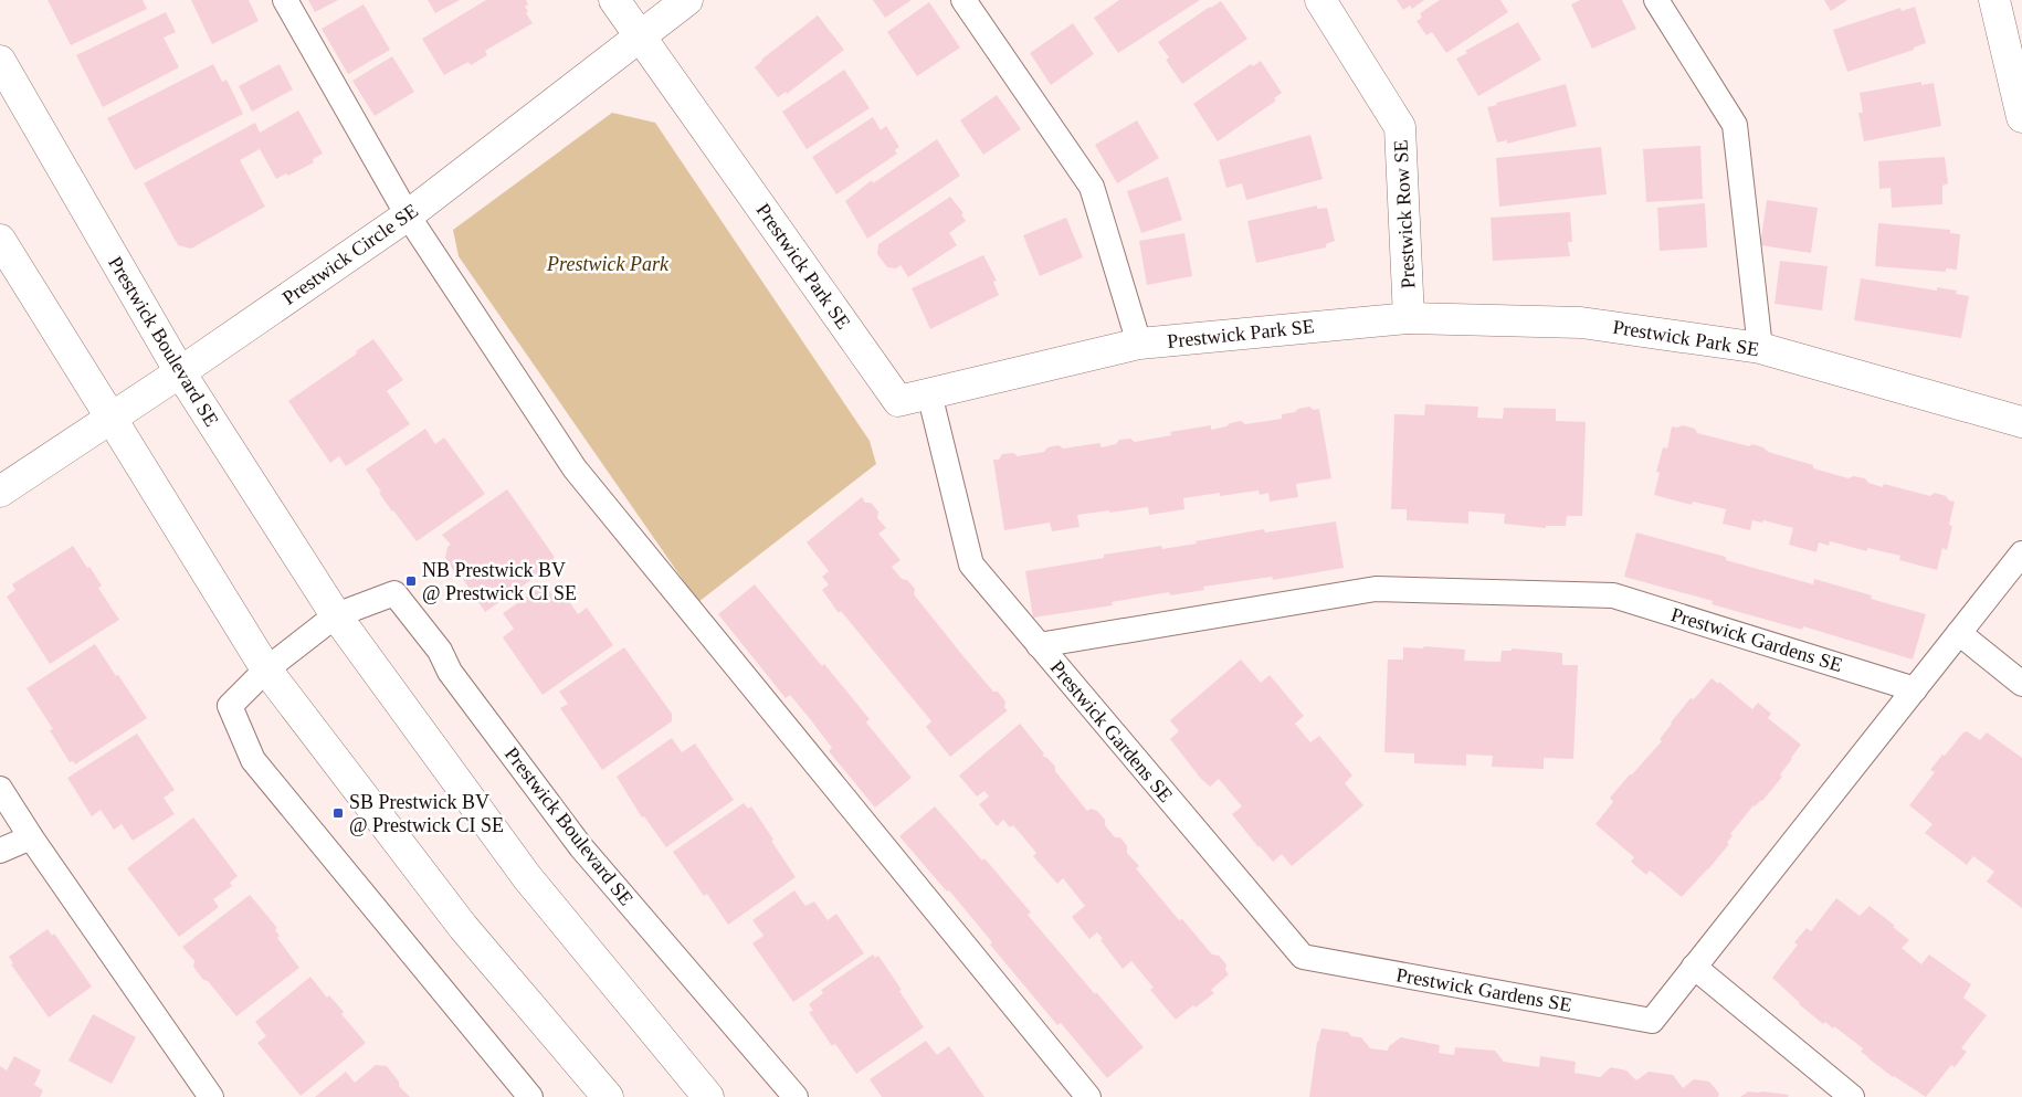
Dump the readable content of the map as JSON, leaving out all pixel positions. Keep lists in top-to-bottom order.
{
  "streets": {
    "street": [
      "Prestwick Row SE",
      "Prestwick Circle SE",
      "Prestwick Park SE",
      "Prestwick Boulevard SE"
    ],
    "lane": ["Prestwick Gardens SE"]
  },
  "crossings": [
    ["Prestwick Row SE", "Prestwick Park SE"],
    ["Prestwick Circle SE", "Prestwick Park SE"],
    ["Prestwick Circle SE", "Prestwick Boulevard SE"],
    ["Prestwick Park SE", "Prestwick Gardens SE"]
  ],
  "parks": ["Prestwick Park"],
  "places": {
    "transit": ["NB Prestwick BV @ Prestwick CI SE", "SB Prestwick BV @ Prestwick CI SE"]
  }
}
